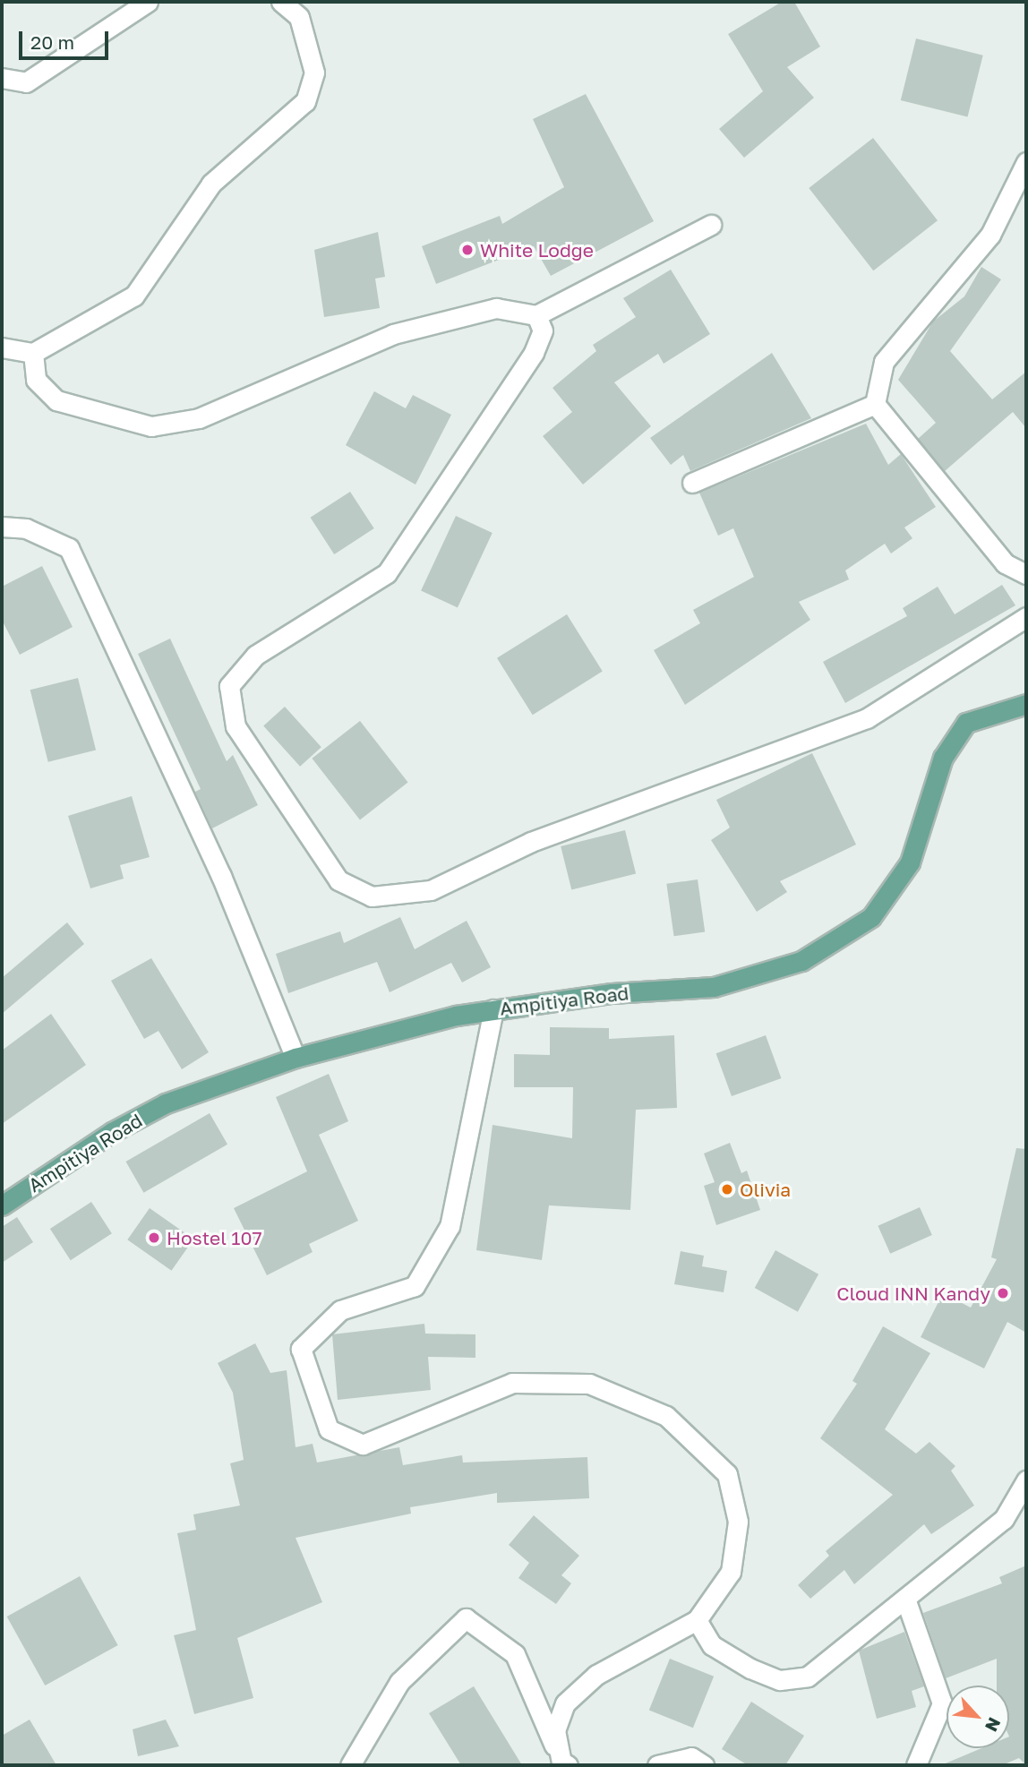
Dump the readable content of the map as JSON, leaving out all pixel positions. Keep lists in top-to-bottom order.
{
  "streets": {
    "main road": ["Ampitiya Road"]
  },
  "places": [
    "White Lodge",
    "Olivia",
    "Hostel 107",
    "Cloud INN Kandy"
  ],
  "scale_bar": "20 m",
  "north": "bottom right"
}
